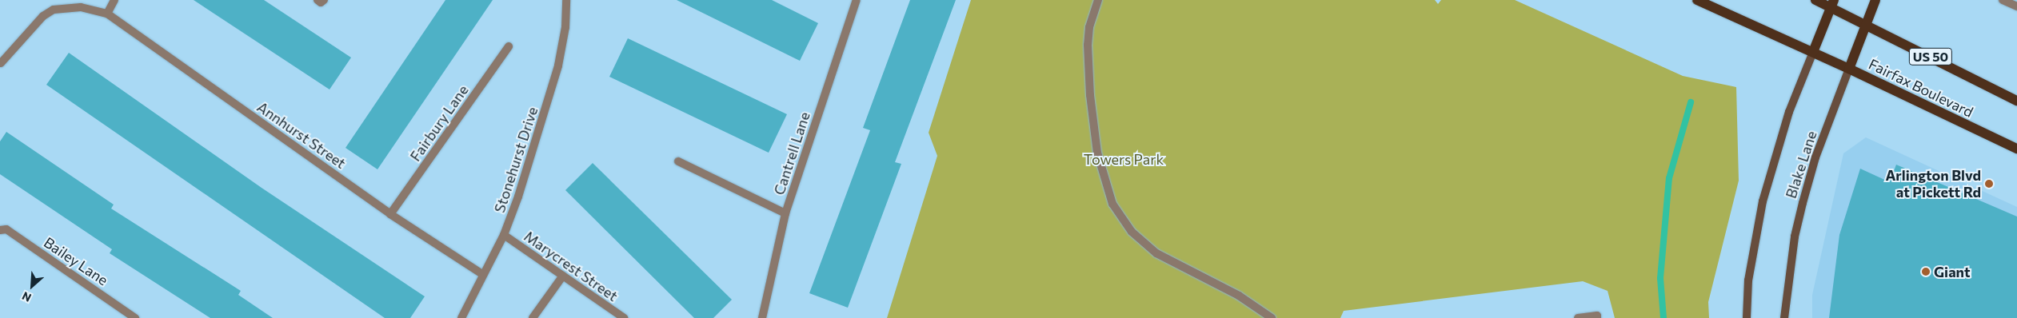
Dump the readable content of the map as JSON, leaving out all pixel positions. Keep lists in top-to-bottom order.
{
  "streets": {
    "main road": ["US 50", "Fairfax Boulevard", "Blake Lane"],
    "street": [
      "Fairbury Lane",
      "Annhurst Street",
      "Cantrell Lane",
      "Stonehurst Drive",
      "Bailey Lane",
      "Marycrest Street"
    ]
  },
  "crossings": [
    ["US 50", "Blake Lane"],
    ["Fairfax Boulevard", "Blake Lane"],
    ["Fairbury Lane", "Annhurst Street"],
    ["Annhurst Street", "Stonehurst Drive"],
    ["Stonehurst Drive", "Marycrest Street"]
  ],
  "parks": ["Towers Park"],
  "places": ["Arlington Blvd at Pickett Rd", "Giant"],
  "north": "bottom left"
}
